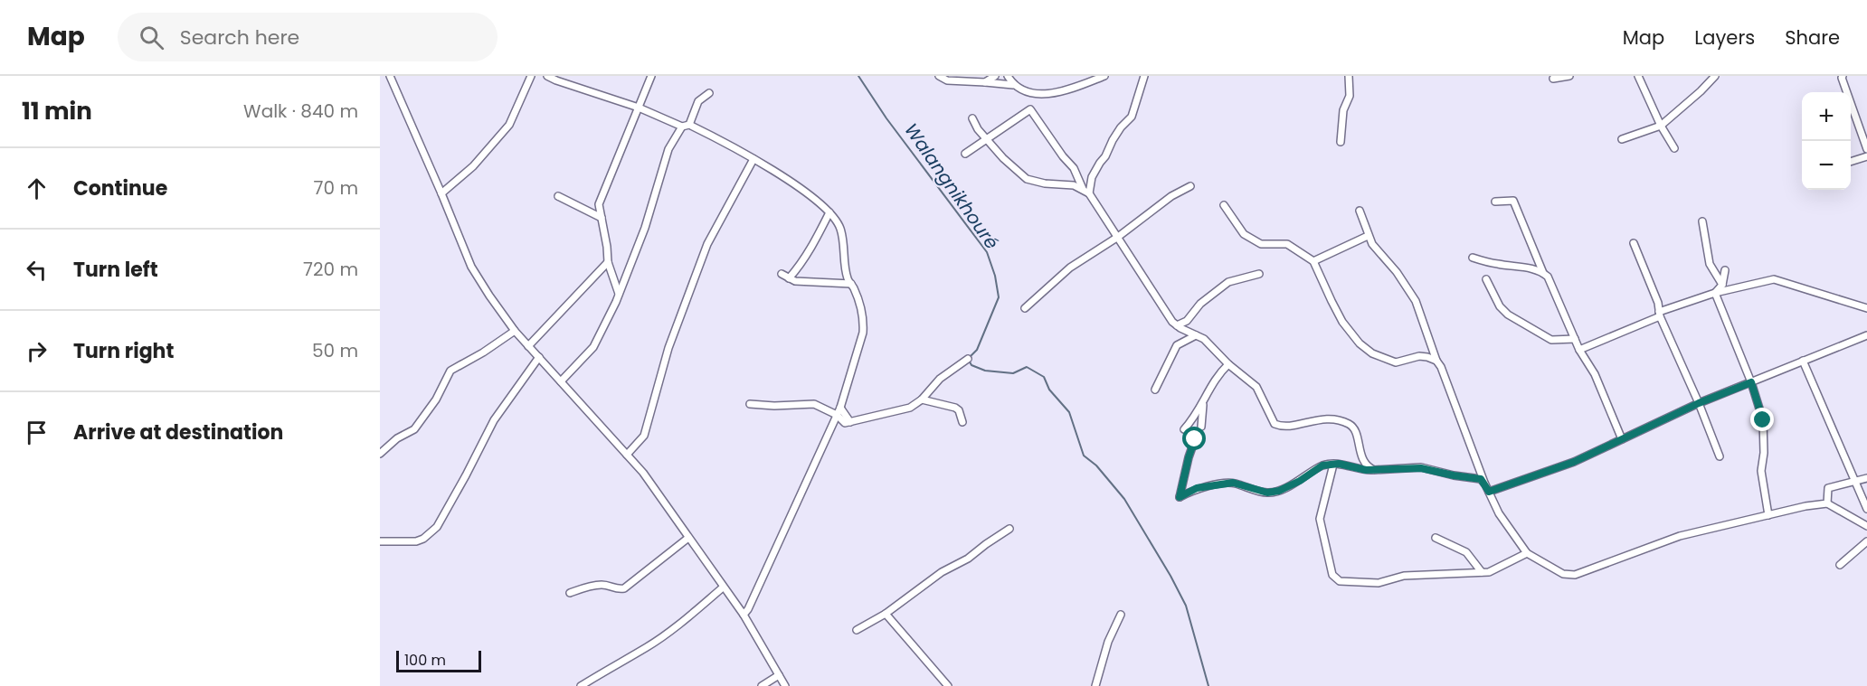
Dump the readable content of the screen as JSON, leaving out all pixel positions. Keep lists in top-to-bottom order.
{
  "water": ["Walangnikhouré"],
  "scale_bar": "100 m",
  "page": {
    "header": "Map",
    "search": "Search here",
    "nav": ["Map", "Layers", "Share"],
    "heading": ["11 min", "Walk · 840 m"],
    "map_buttons": ["+", "−"],
    "list": [
      ["Continue", "70 m"],
      ["Turn left", "720 m"],
      ["Turn right", "50 m"],
      "Arrive at destination"
    ],
    "scale": "100 m"
  }
}
